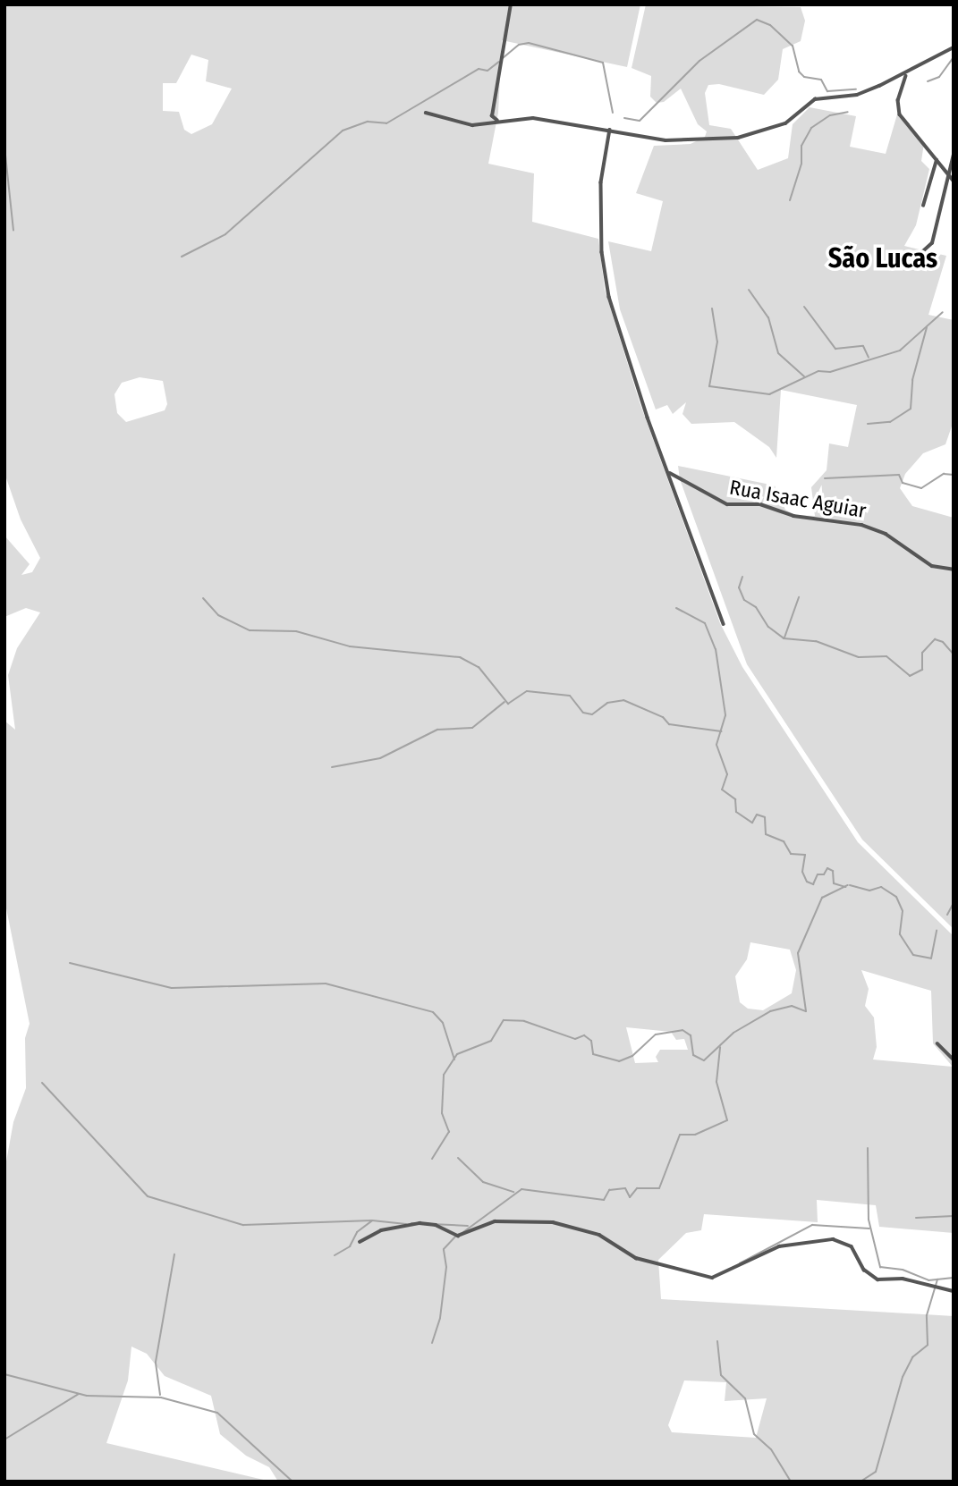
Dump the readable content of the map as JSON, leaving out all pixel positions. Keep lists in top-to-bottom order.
{
  "streets": {
    "street": ["Rua Isaac Aguiar"]
  },
  "districts": ["São Lucas"]
}
